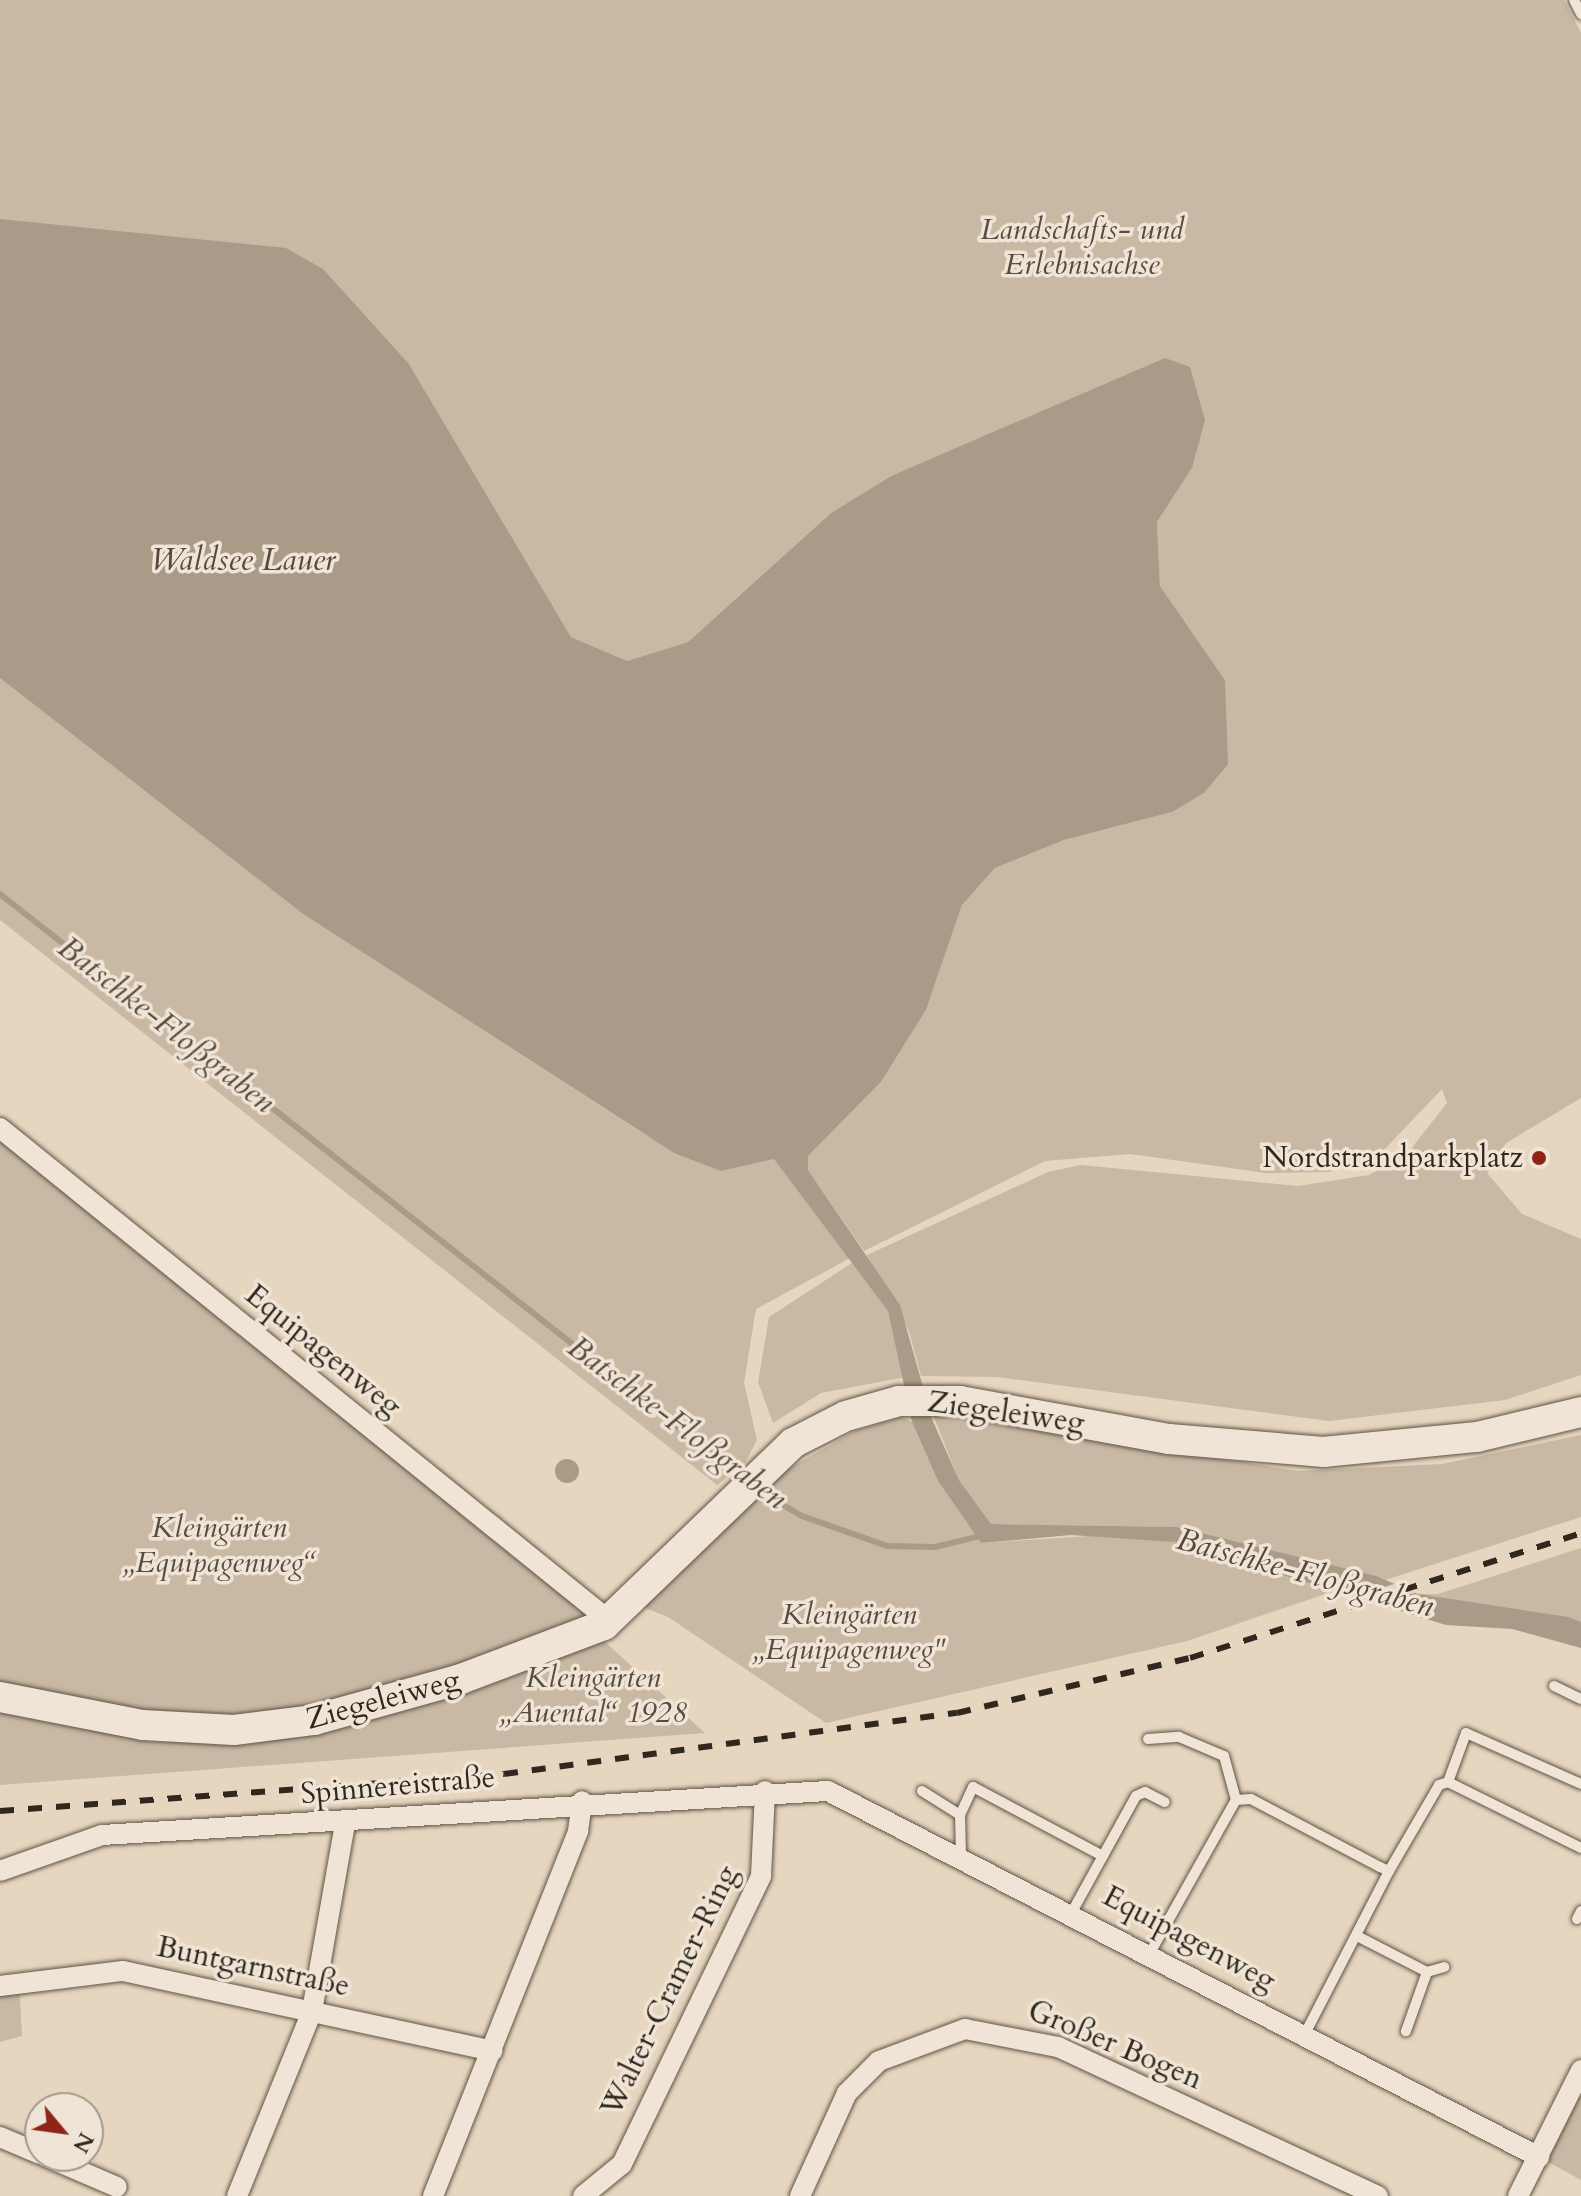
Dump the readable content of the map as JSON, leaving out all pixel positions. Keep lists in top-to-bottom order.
{
  "streets": {
    "main road": ["Ziegeleiweg"],
    "street": [
      "Equipagenweg",
      "Spinnereistraße",
      "Buntgarnstraße",
      "Walter-Cramer-Ring",
      "Großer Bogen"
    ]
  },
  "crossings": [
    ["Equipagenweg", "Ziegeleiweg"],
    ["Equipagenweg", "Spinnereistraße"],
    ["Spinnereistraße", "Walter-Cramer-Ring"]
  ],
  "water": ["Waldsee Lauer", "Batschke‐Floßgraben"],
  "parks": [
    "Landschafts- und Erlebnisachse",
    "Kleingärten „Equipagenweg“",
    "Kleingärten „Equipagenweg\"",
    "Kleingärten „Auental“ 1928"
  ],
  "places": ["Nordstrandparkplatz"],
  "north": "bottom right"
}
